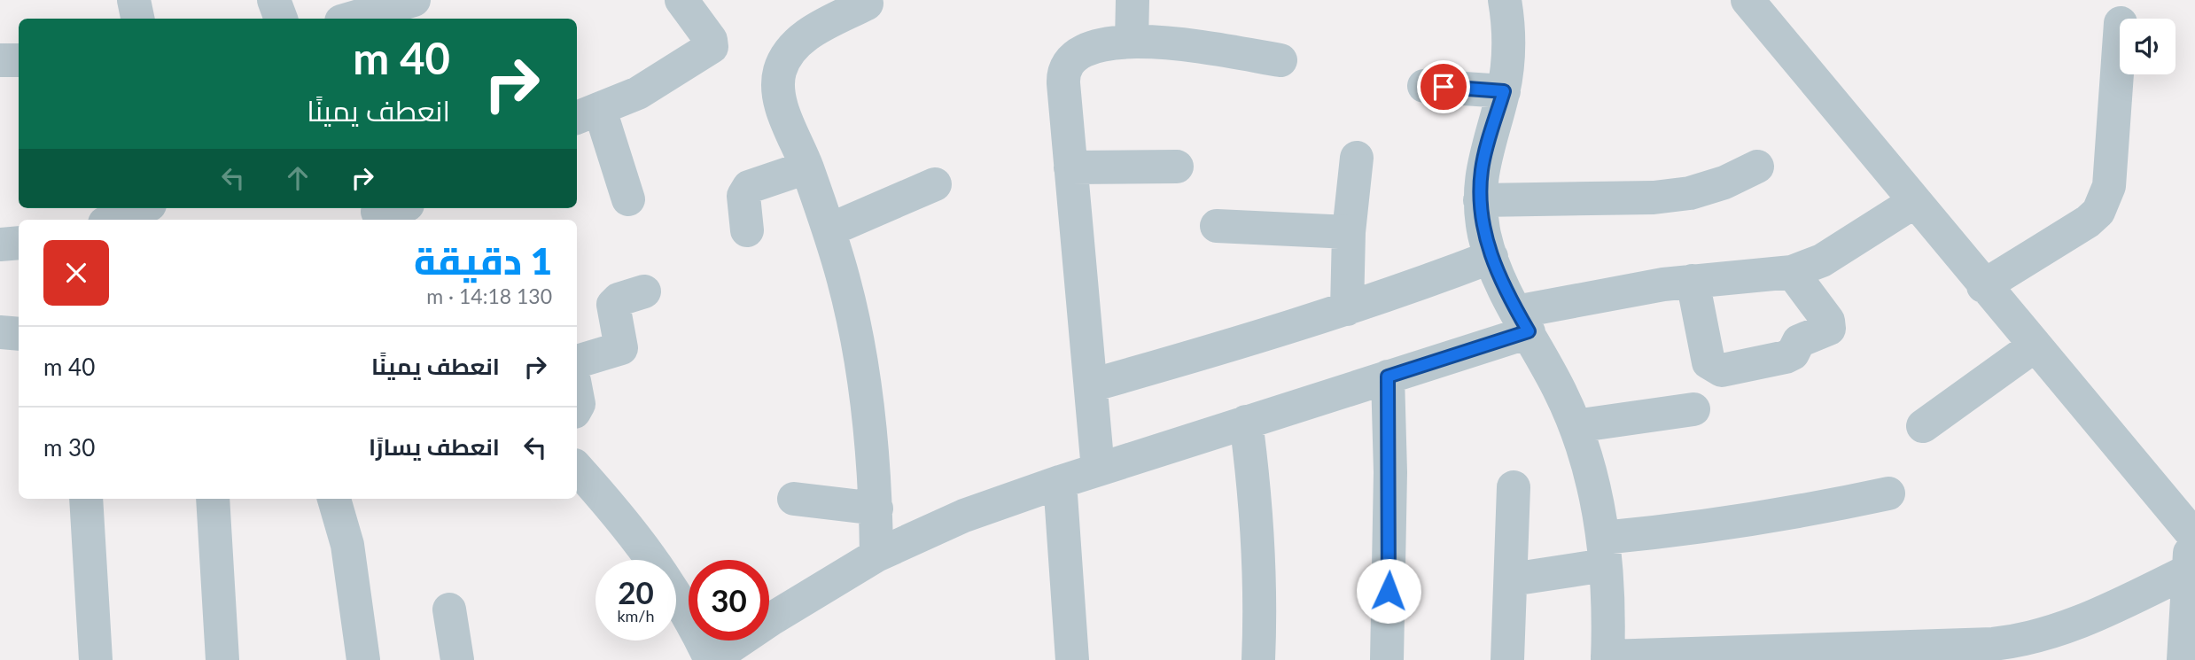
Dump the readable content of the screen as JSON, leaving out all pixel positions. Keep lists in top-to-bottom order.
{
  "page": {
    "turn": ["40 m", "انعطف يمينًا"],
    "heading": ["1 دقيقة", "130 m · 14:18"],
    "list": [
      {
        "name": "انعطف يمينًا",
        "value": "40 m"
      },
      {
        "name": "انعطف يسارًا",
        "value": "30 m"
      }
    ],
    "speed": "20 km/h",
    "limit": "30"
  }
}
